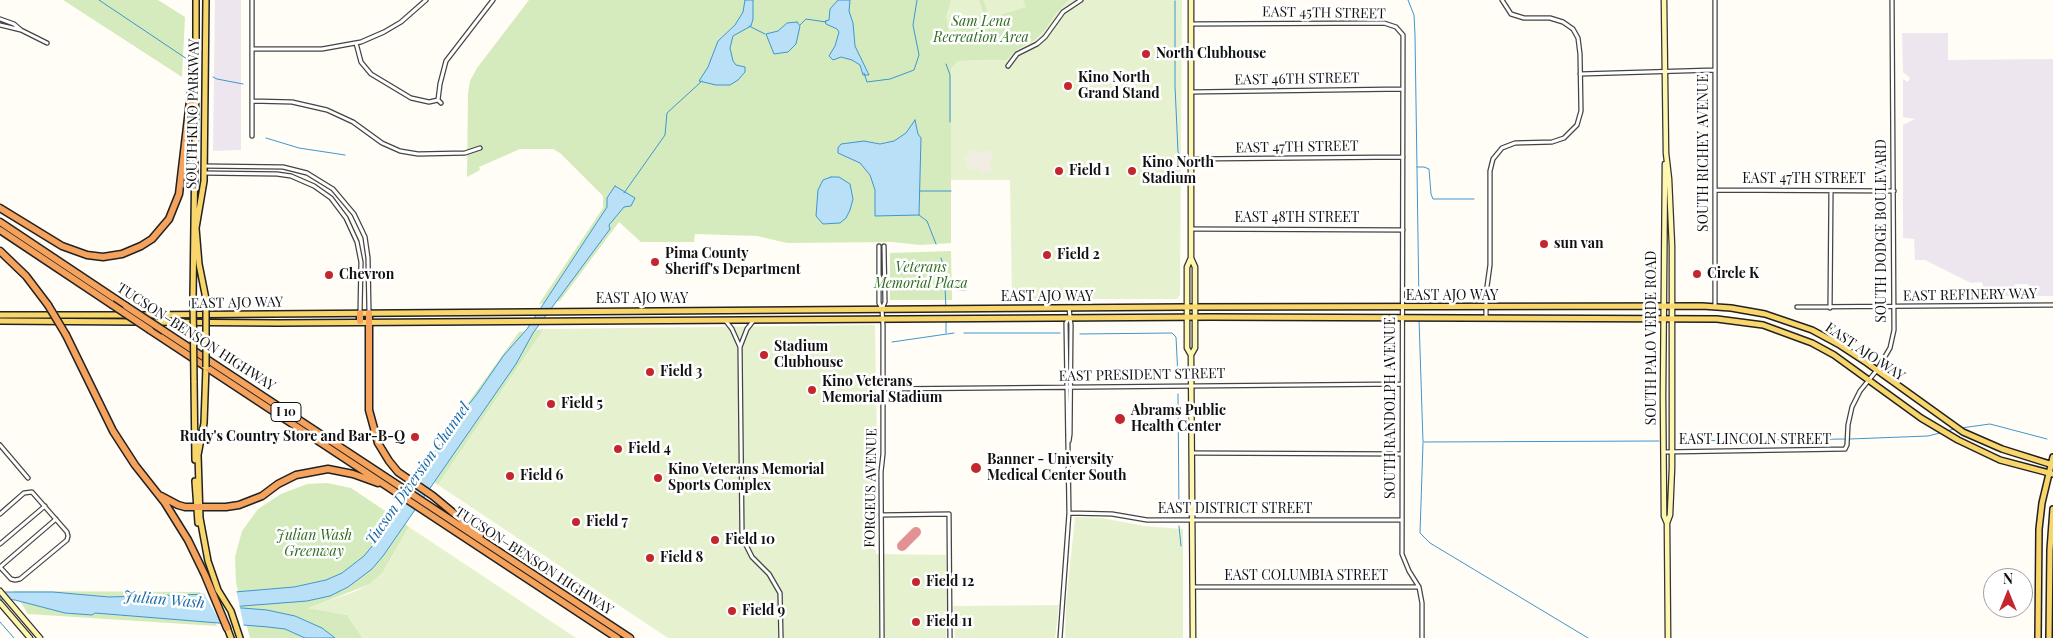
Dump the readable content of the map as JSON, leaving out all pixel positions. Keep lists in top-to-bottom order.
{
  "streets": {
    "highway": ["TUCSON–BENSON HIGHWAY", "I 10"],
    "main road": ["SOUTH KINO PARKWAY", "EAST AJO WAY", "SOUTH PALO VERDE ROAD"],
    "street": [
      "EAST 45TH STREET",
      "EAST 46TH STREET",
      "EAST 47TH STREET",
      "SOUTH RICHEY AVENUE",
      "EAST 48TH STREET",
      "SOUTH DODGE BOULEVARD",
      "EAST REFINERY WAY",
      "EAST PRESIDENT STREET",
      "SOUTH RANDOLPH AVENUE",
      "EAST LINCOLN STREET",
      "FORGEUS AVENUE",
      "EAST DISTRICT STREET",
      "EAST COLUMBIA STREET"
    ]
  },
  "crossings": [
    ["EAST 45TH STREET", "SOUTH RANDOLPH AVENUE"],
    ["EAST 46TH STREET", "SOUTH RANDOLPH AVENUE"],
    ["EAST 47TH STREET", "SOUTH RICHEY AVENUE"],
    ["EAST 47TH STREET", "SOUTH DODGE BOULEVARD"],
    ["EAST 47TH STREET", "SOUTH RANDOLPH AVENUE"],
    ["SOUTH RICHEY AVENUE", "EAST AJO WAY"],
    ["EAST 48TH STREET", "SOUTH RANDOLPH AVENUE"],
    ["SOUTH DODGE BOULEVARD", "EAST REFINERY WAY"],
    ["SOUTH DODGE BOULEVARD", "EAST AJO WAY"],
    ["SOUTH DODGE BOULEVARD", "EAST LINCOLN STREET"],
    ["EAST AJO WAY", "SOUTH PALO VERDE ROAD"],
    ["EAST AJO WAY", "SOUTH RANDOLPH AVENUE"],
    ["EAST AJO WAY", "FORGEUS AVENUE"],
    ["SOUTH PALO VERDE ROAD", "EAST LINCOLN STREET"],
    ["EAST PRESIDENT STREET", "SOUTH RANDOLPH AVENUE"],
    ["EAST PRESIDENT STREET", "FORGEUS AVENUE"],
    ["SOUTH RANDOLPH AVENUE", "EAST DISTRICT STREET"],
    ["SOUTH RANDOLPH AVENUE", "EAST COLUMBIA STREET"]
  ],
  "water": ["Tucson Diversion Channel", "Julian Wash"],
  "parks": ["Sam Lena Recreation Area", "Veterans Memorial Plaza", "Julian Wash Greenway"],
  "places": [
    "North Clubhouse",
    "Kino North Grand Stand",
    "Field 1",
    "Kino North Stadium",
    "sun van",
    "Field 2",
    "Pima County Sheriff's Department",
    "Circle K",
    "Chevron",
    "Stadium Clubhouse",
    "Field 3",
    "Kino Veterans Memorial Stadium",
    "Field 5",
    "Abrams Public Health Center",
    "Rudy's Country Store and Bar-B-Q",
    "Field 4",
    "Banner - University Medical Center South",
    "Field 6",
    "Kino Veterans Memorial Sports Complex",
    "Field 7",
    "Field 10",
    "Field 8",
    "Field 12",
    "Field 9",
    "Field 11"
  ],
  "north": "top"
}
